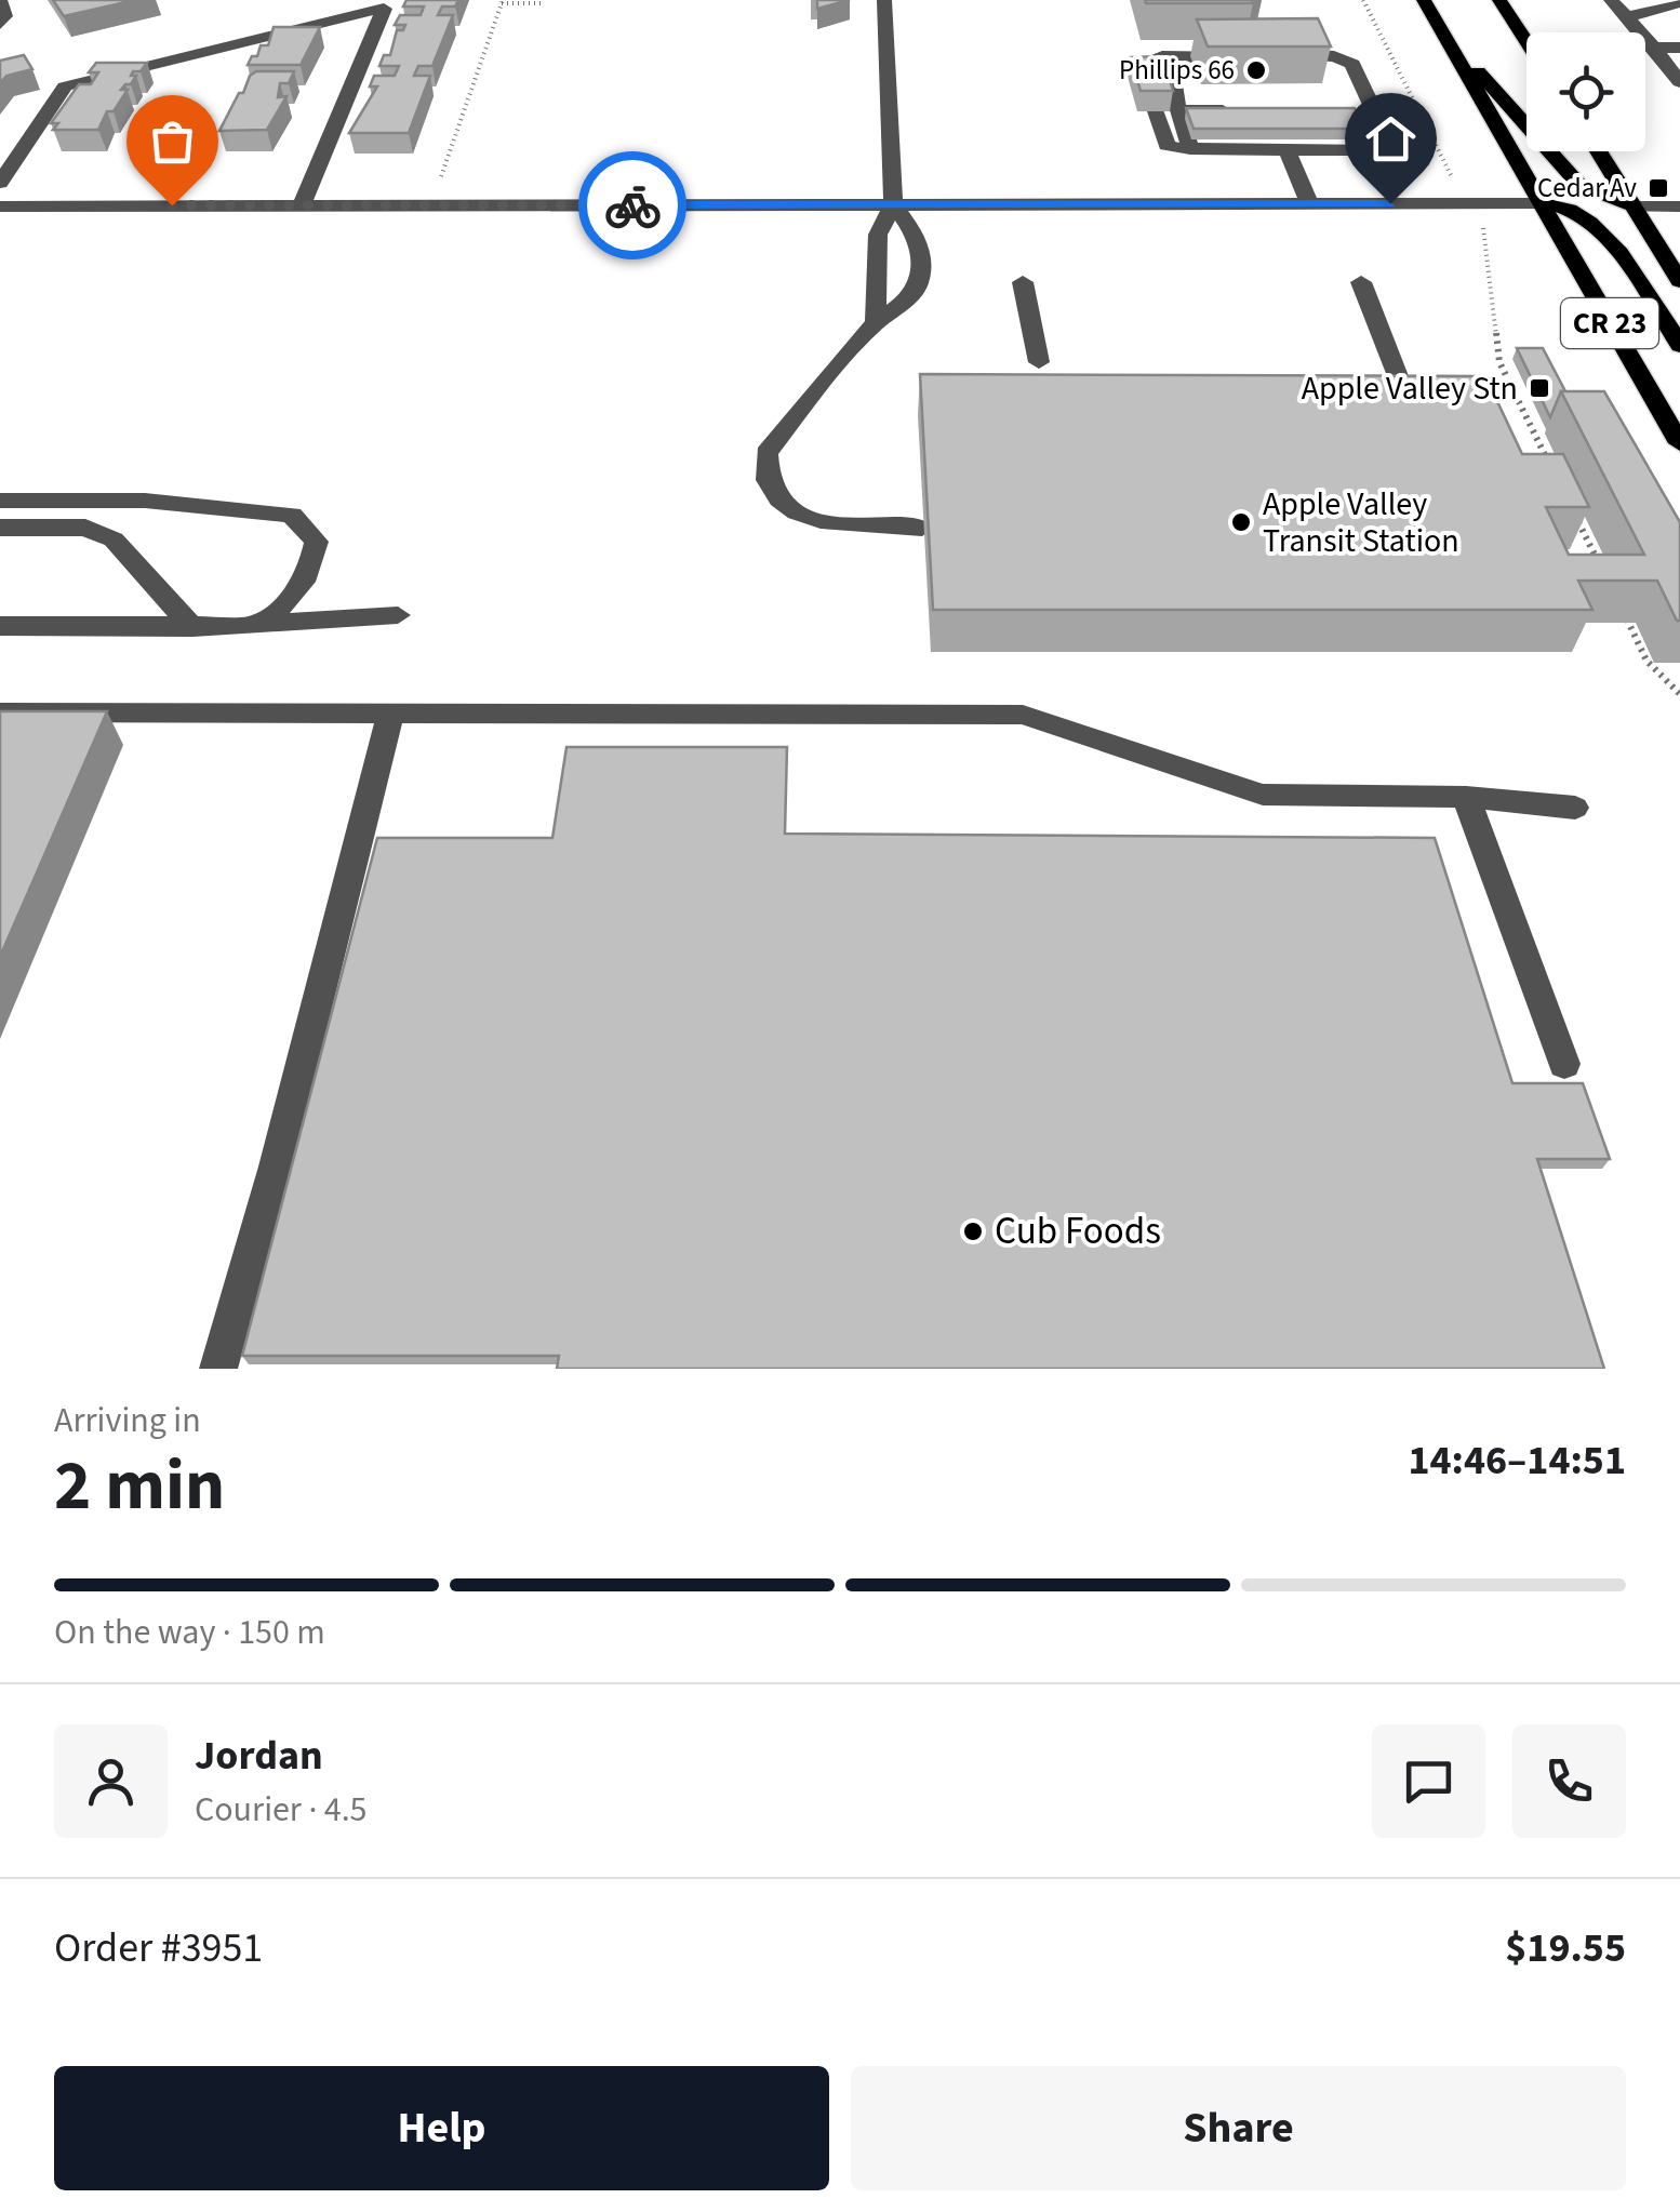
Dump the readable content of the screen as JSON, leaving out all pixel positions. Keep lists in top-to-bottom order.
{
  "streets": {
    "main road": ["CR 23"]
  },
  "places": {
    "other": ["Phillips 66", "Apple Valley Transit Station", "Cub Foods"],
    "transit": ["Cedar Av", "Apple Valley Stn"]
  },
  "page": {
    "heading": ["2 min", "Arriving in", "14:46–14:51"],
    "panel": [
      "Jordan",
      "Courier · 4.5",
      "Order #3951",
      "$19.55"
    ],
    "bar": "On the way · 150 m",
    "buttons": ["Help", "Share"]
  }
}
